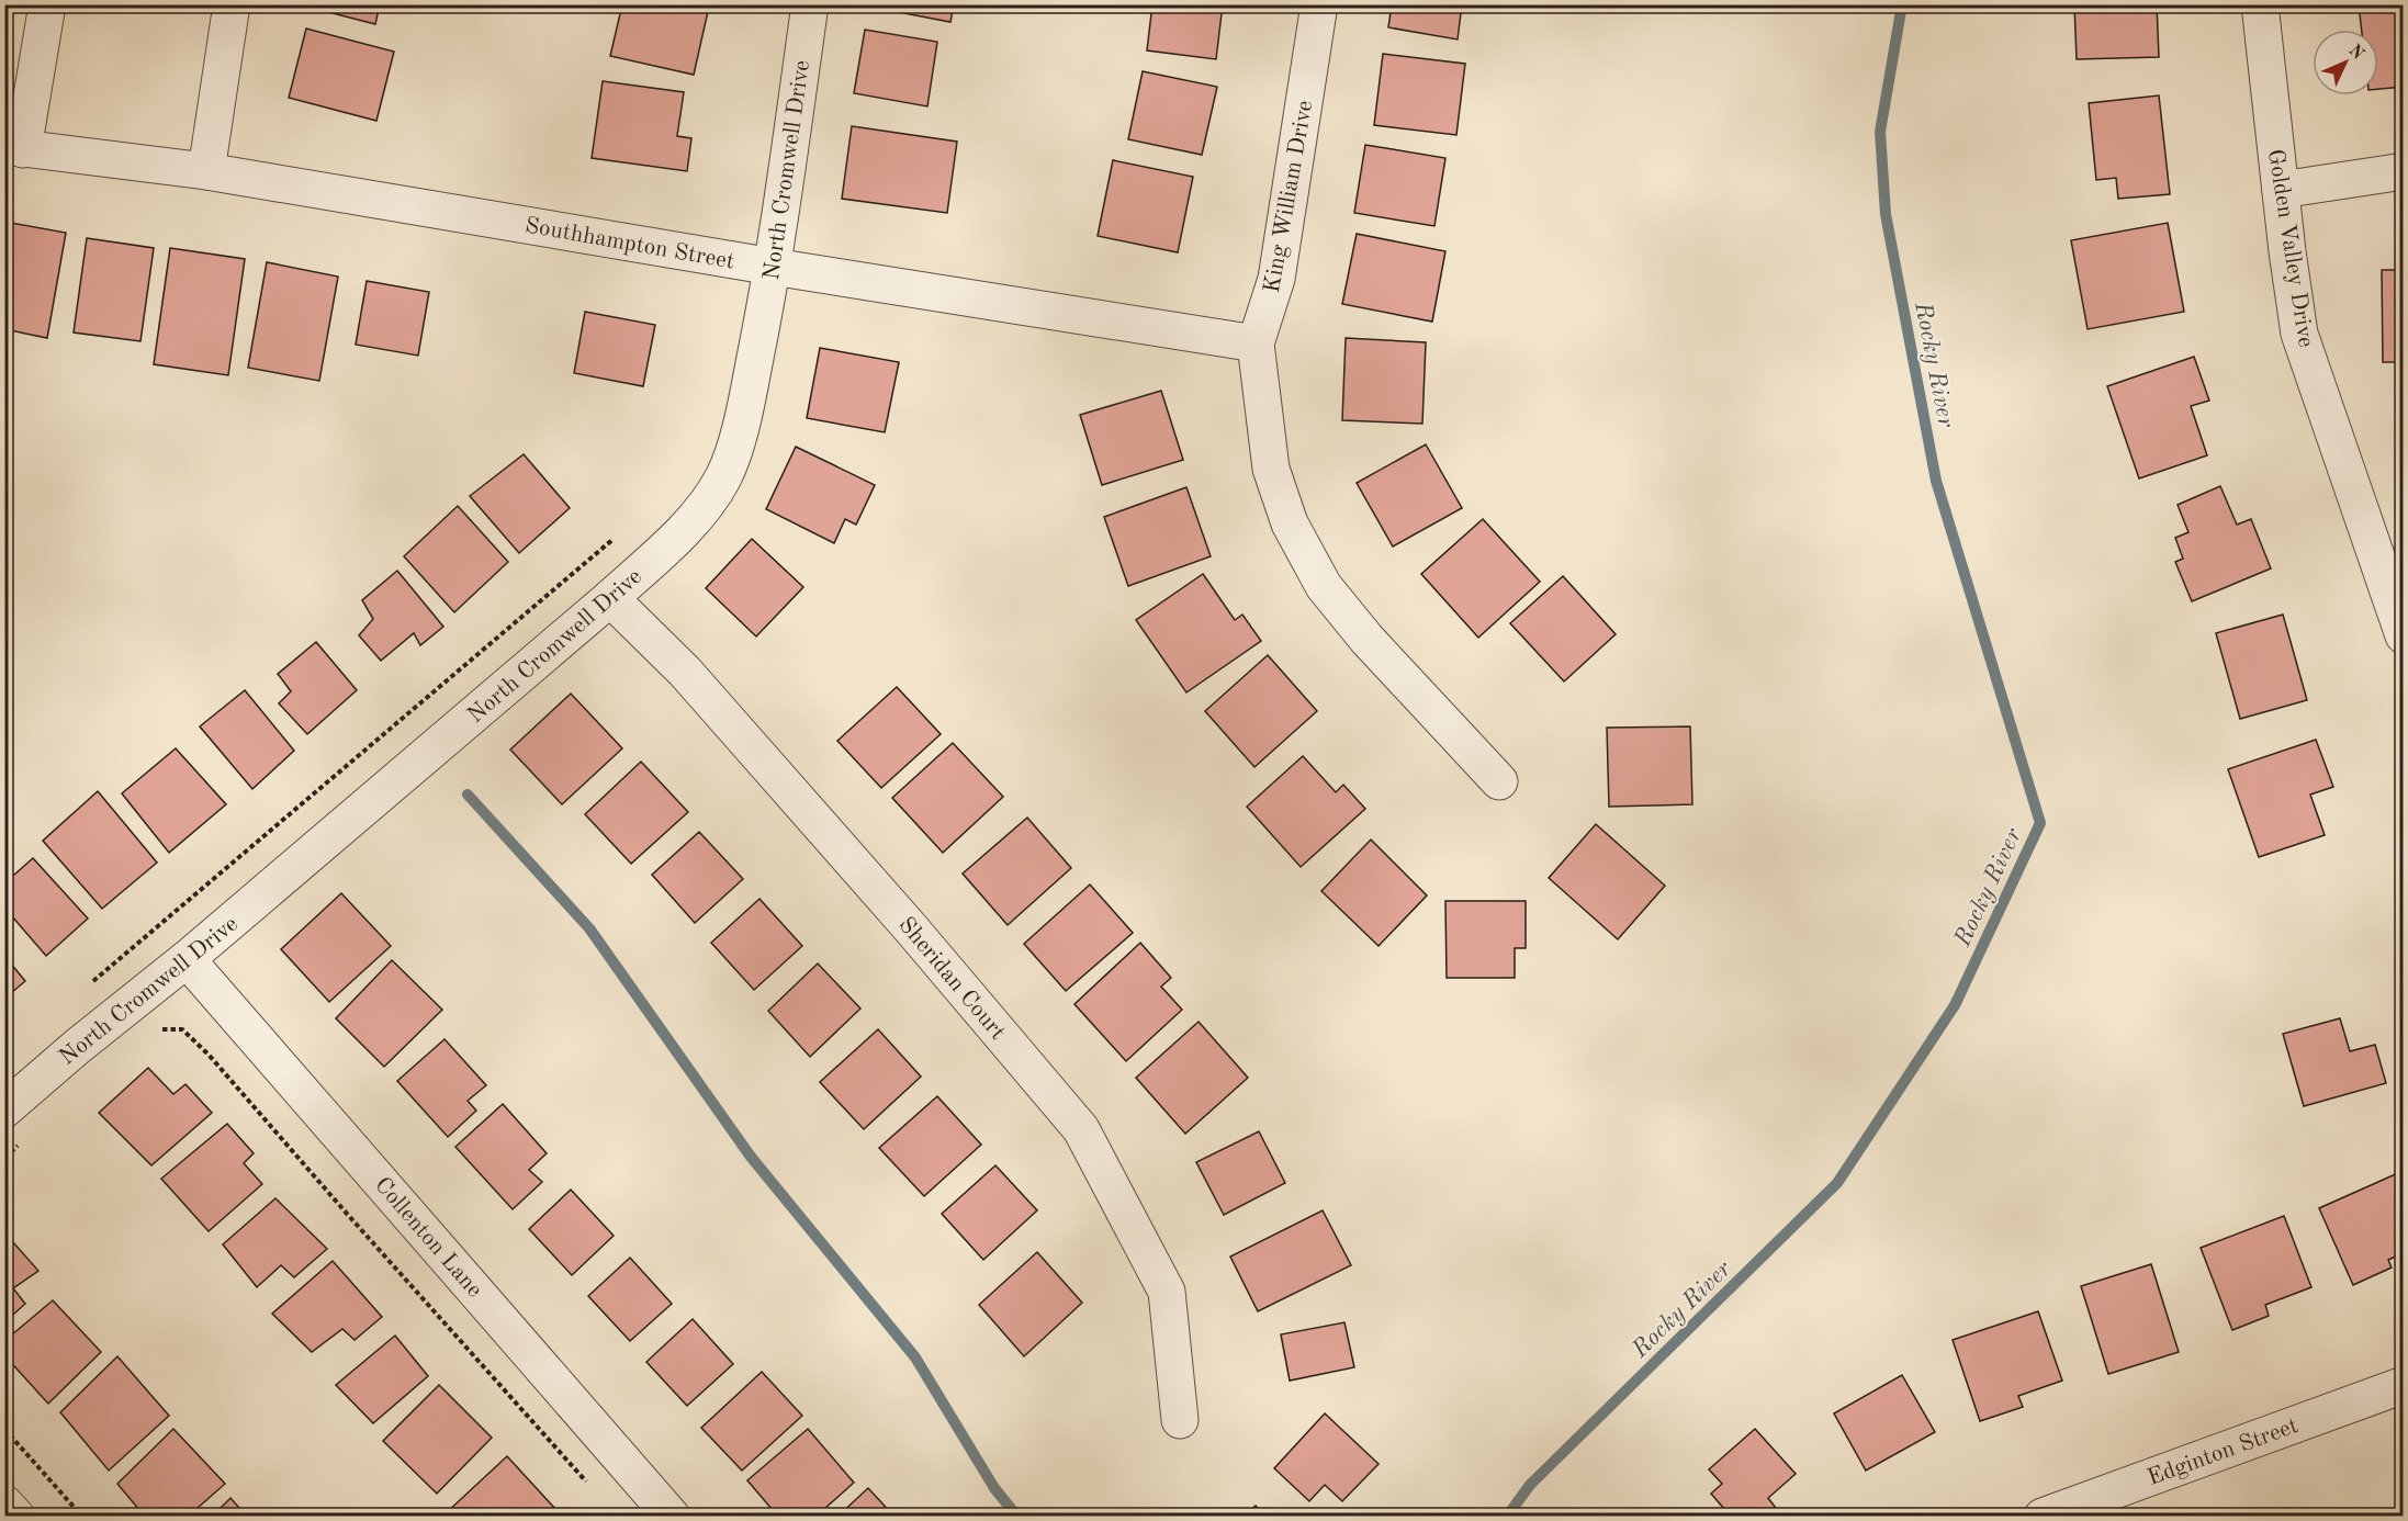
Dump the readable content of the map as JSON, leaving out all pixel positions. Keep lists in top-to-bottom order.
{
  "streets": {
    "street": [
      "North Cromwell Drive",
      "King William Drive",
      "Southhampton Street",
      "Golden Valley Drive",
      "Sheridan Court",
      "Collenton Lane",
      "Edginton Street"
    ]
  },
  "crossings": [
    ["North Cromwell Drive", "Southhampton Street"],
    ["North Cromwell Drive", "Sheridan Court"],
    ["North Cromwell Drive", "Collenton Lane"],
    ["King William Drive", "Southhampton Street"]
  ],
  "water": ["Rocky River"],
  "north": "top right"
}
